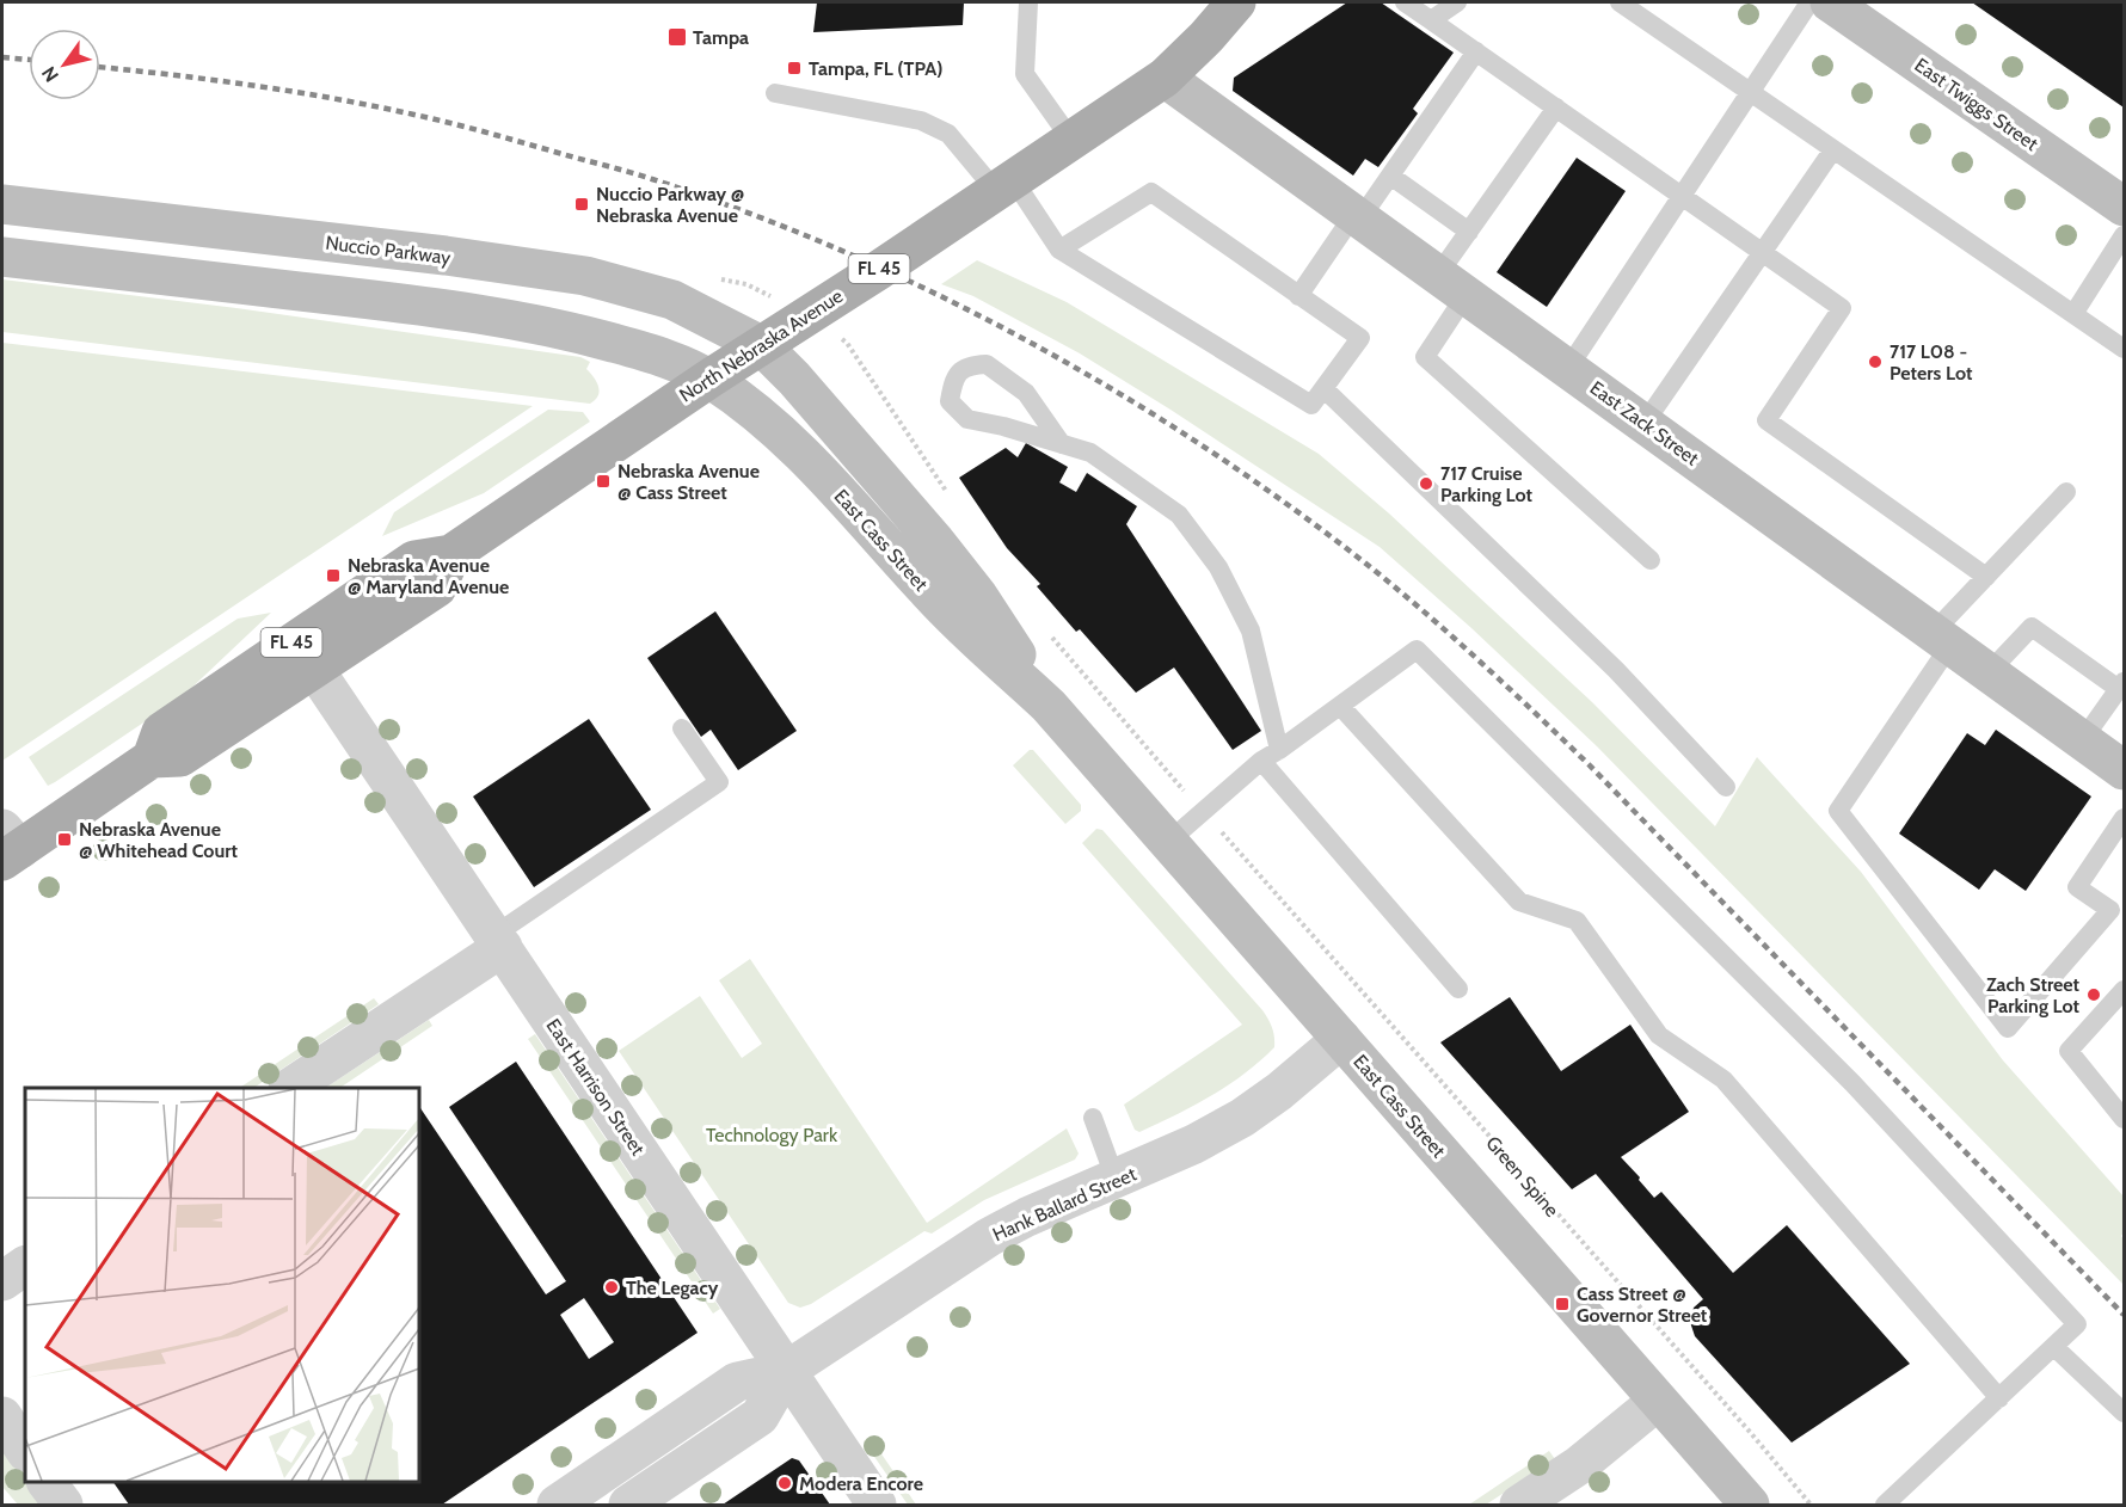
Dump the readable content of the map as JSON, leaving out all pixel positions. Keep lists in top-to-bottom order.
{
  "streets": {
    "main road": [
      "East Twiggs Street",
      "Nuccio Parkway",
      "FL 45",
      "North Nebraska Avenue",
      "East Zack Street",
      "East Cass Street"
    ],
    "street": ["East Harrison Street", "Hank Ballard Street"],
    "path": ["Green Spine"]
  },
  "crossings": [
    ["Nuccio Parkway", "North Nebraska Avenue"],
    ["Nuccio Parkway", "East Cass Street"],
    ["North Nebraska Avenue", "East Zack Street"],
    ["North Nebraska Avenue", "East Cass Street"],
    ["North Nebraska Avenue", "East Harrison Street"],
    ["East Cass Street", "Hank Ballard Street"],
    ["East Harrison Street", "Hank Ballard Street"]
  ],
  "parks": ["Technology Park"],
  "places": {
    "transit": [
      "Tampa",
      "Tampa, FL (TPA)",
      "Nuccio Parkway @ Nebraska Avenue",
      "Nebraska Avenue @ Cass Street",
      "Nebraska Avenue @ Maryland Avenue",
      "Nebraska Avenue @ Whitehead Court",
      "Cass Street @ Governor Street"
    ],
    "other": [
      "717 L08 - Peters Lot",
      "717 Cruise Parking Lot",
      "Zach Street Parking Lot",
      "The Legacy",
      "Modera Encore"
    ]
  },
  "north": "bottom left"
}
